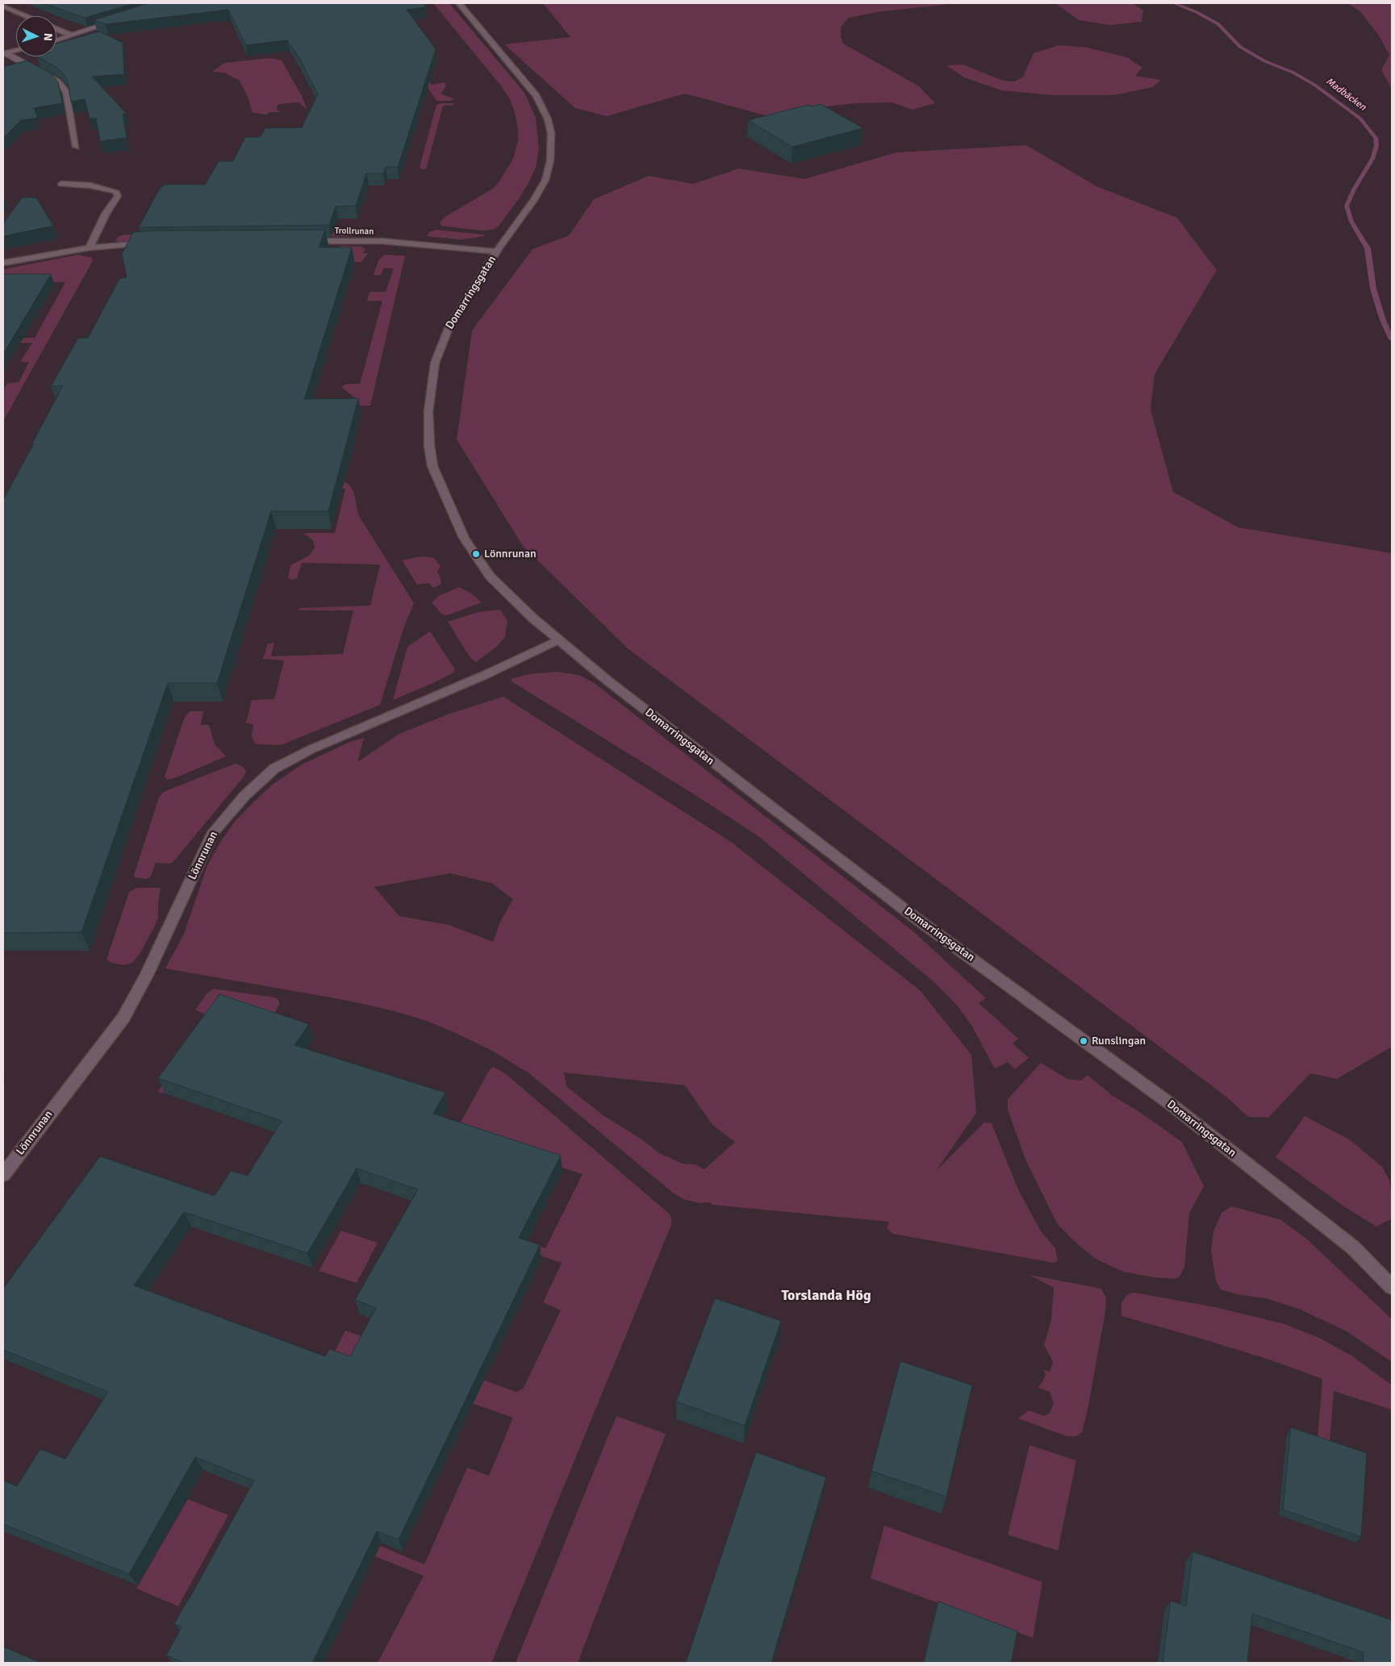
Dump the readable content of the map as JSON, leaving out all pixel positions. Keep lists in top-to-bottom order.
{
  "streets": {
    "street": ["Trollrunan", "Domarringsgatan", "Lönnrunan"]
  },
  "crossings": [
    ["Trollrunan", "Domarringsgatan"],
    ["Domarringsgatan", "Lönnrunan"]
  ],
  "districts": ["Torslanda Hög"],
  "water": ["Madbäcken"],
  "places": ["Lönnrunan", "Runslingan"],
  "north": "right"
}
